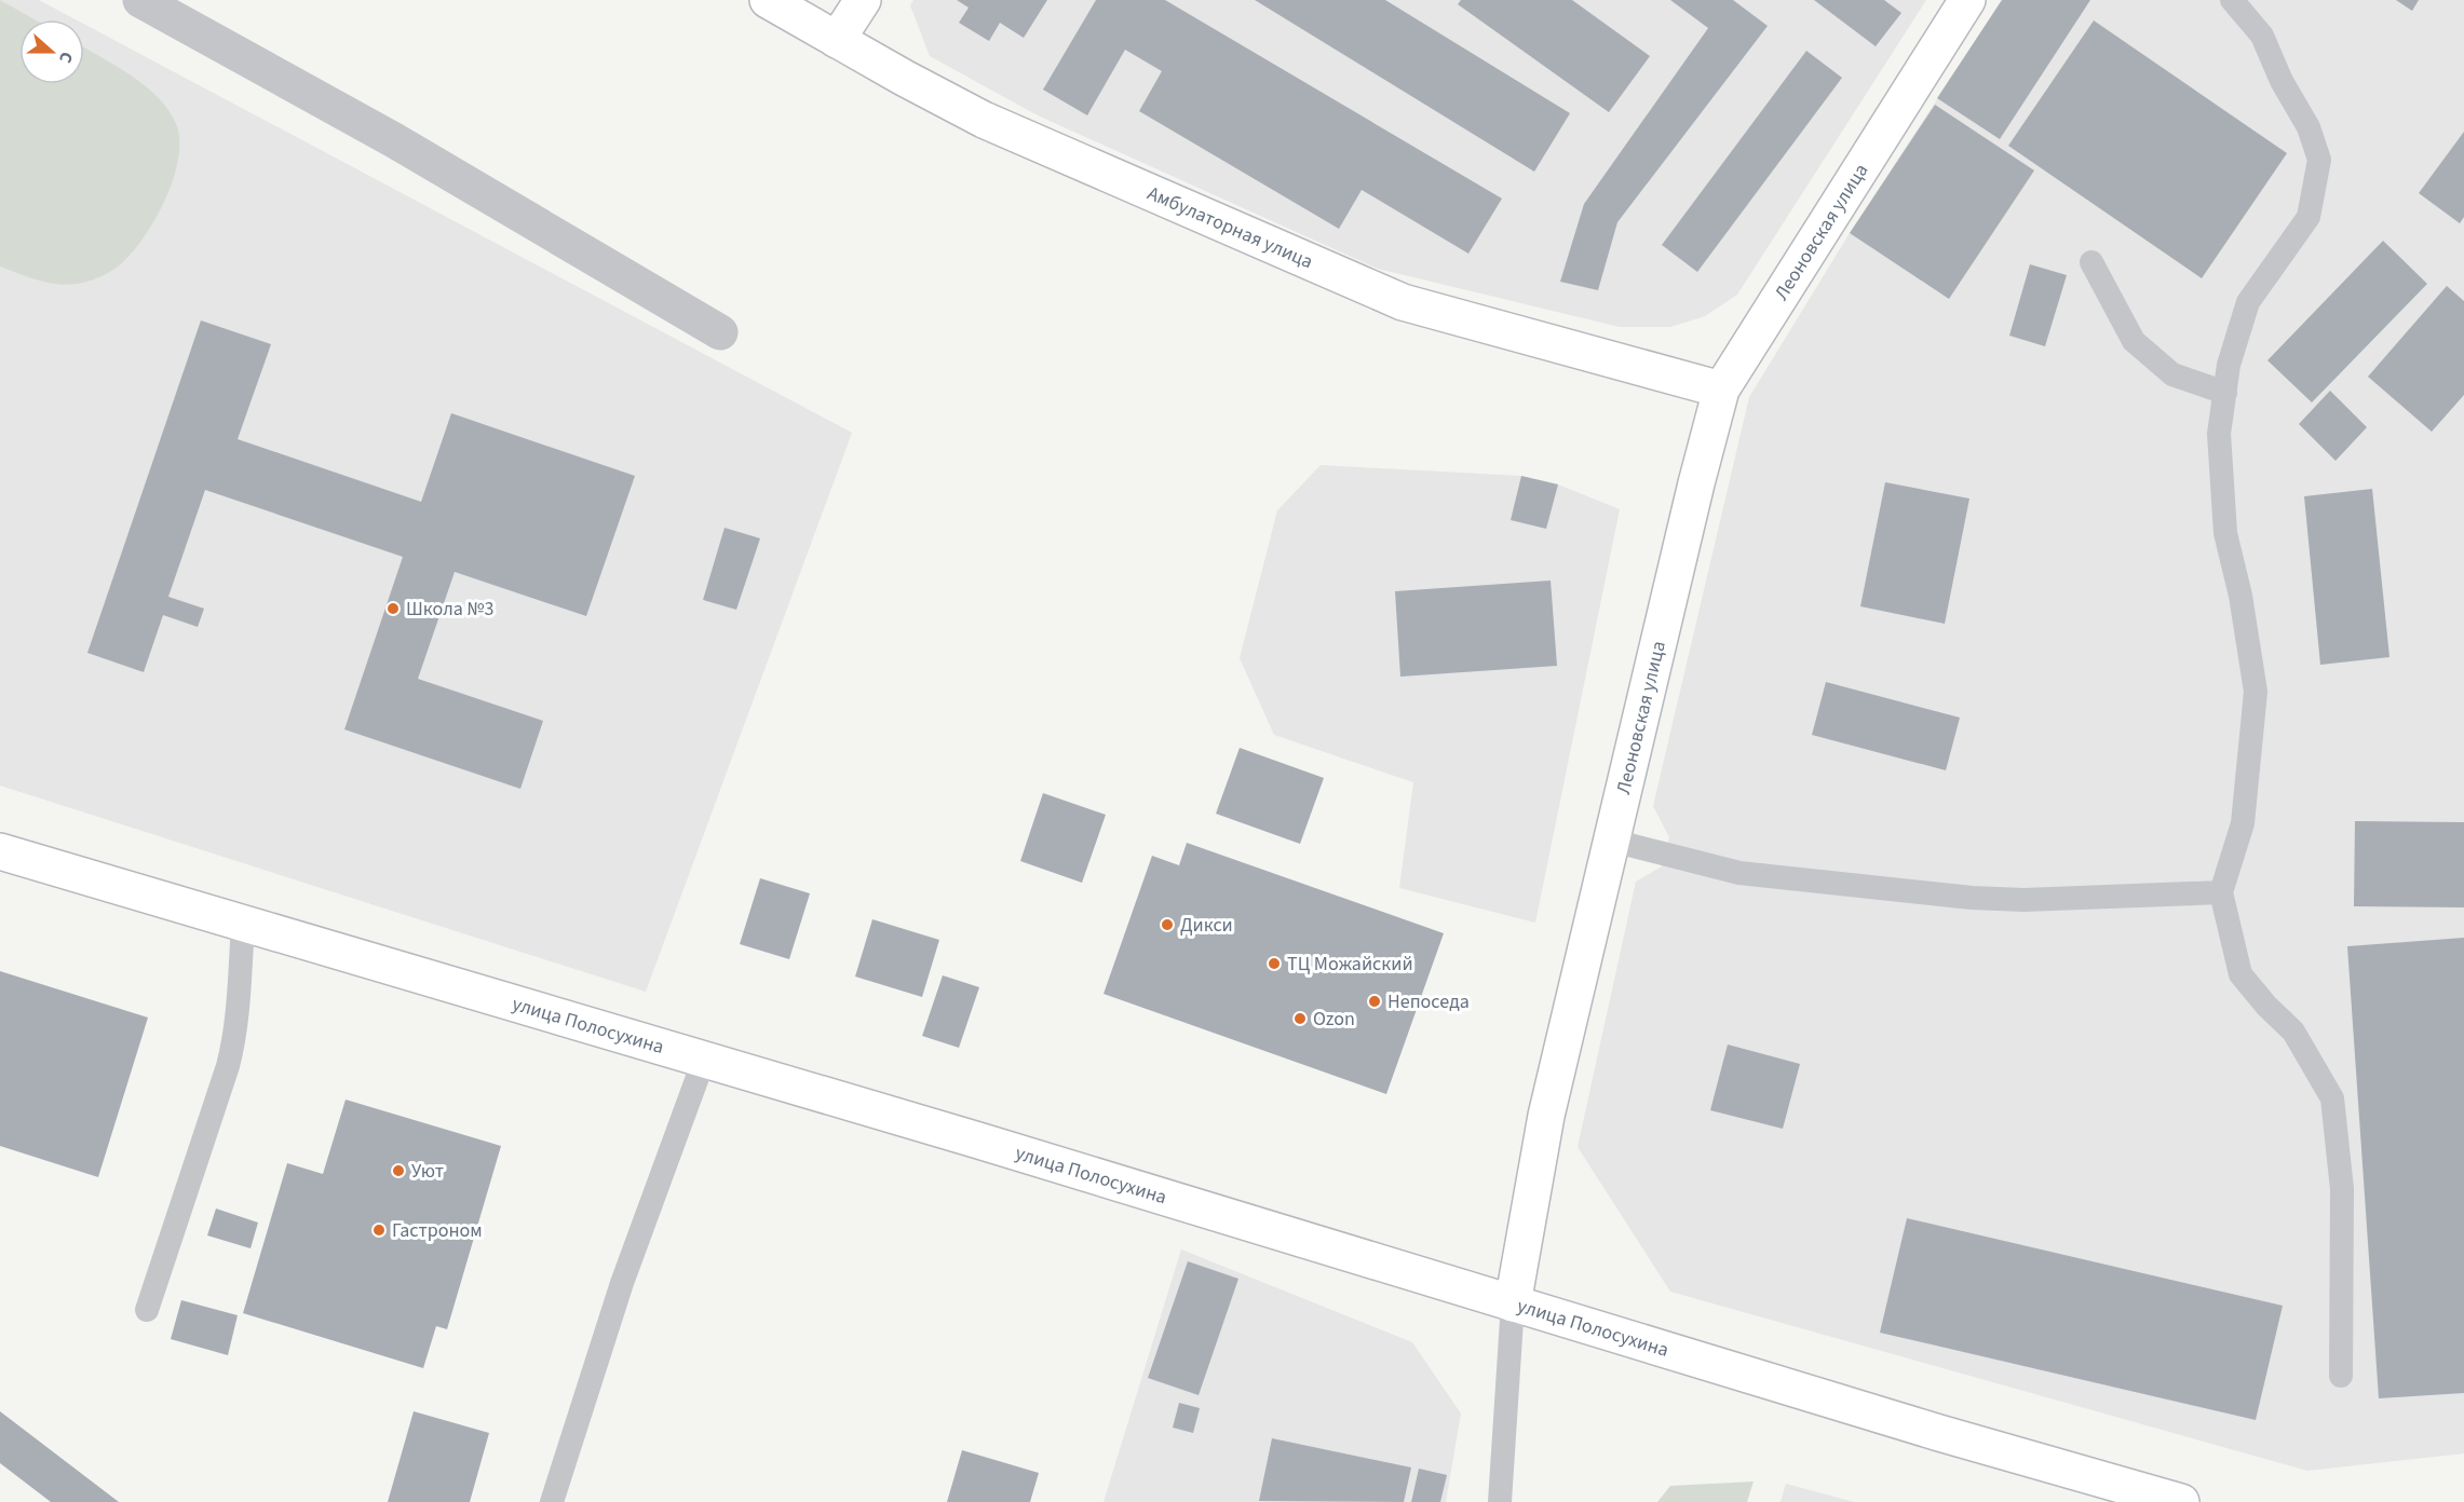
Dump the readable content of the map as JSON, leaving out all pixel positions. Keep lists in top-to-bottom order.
{
  "streets": {
    "street": ["Амбулаторная улица", "Леоновская улица", "улица Полосухина"]
  },
  "crossings": [
    ["Амбулаторная улица", "Леоновская улица"],
    ["Леоновская улица", "улица Полосухина"]
  ],
  "places": [
    "Школа №3",
    "Дикси",
    "ТЦ Можайский",
    "Непоседа",
    "Ozon",
    "Уют",
    "Гастроном"
  ],
  "north": "right"
}
